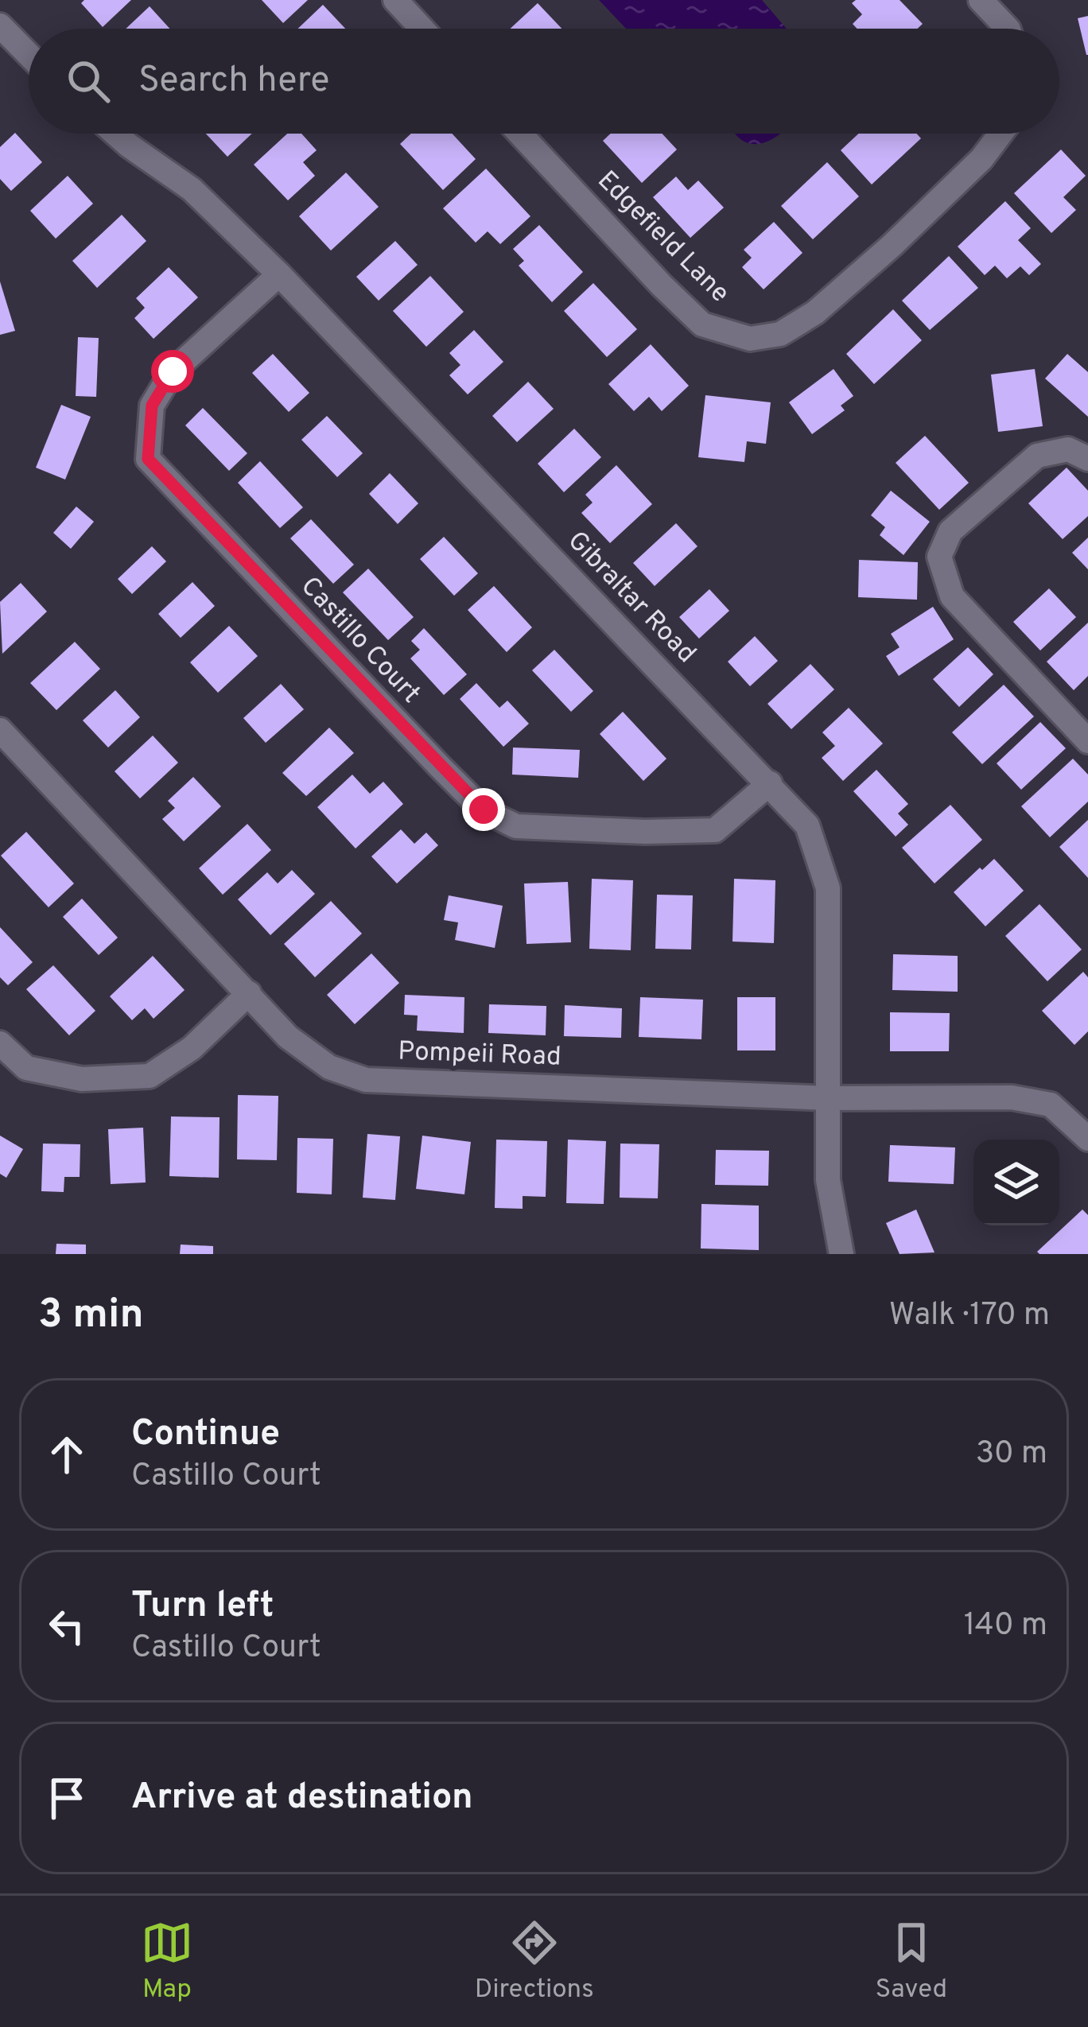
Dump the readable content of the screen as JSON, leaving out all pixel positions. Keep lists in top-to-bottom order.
{
  "streets": {
    "street": [
      "Edgefield Lane",
      "Gibraltar Road",
      "Castillo Court",
      "Pompeii Road"
    ]
  },
  "crossings": [
    ["Gibraltar Road", "Castillo Court"],
    ["Gibraltar Road", "Pompeii Road"]
  ],
  "page": {
    "search": "Search here",
    "heading": ["3 min", "Walk · 170 m"],
    "list": [
      ["Continue", "Castillo Court", "30 m"],
      ["Turn left", "Castillo Court", "140 m"],
      "Arrive at destination"
    ],
    "nav": ["Map", "Directions", "Saved"]
  }
}
